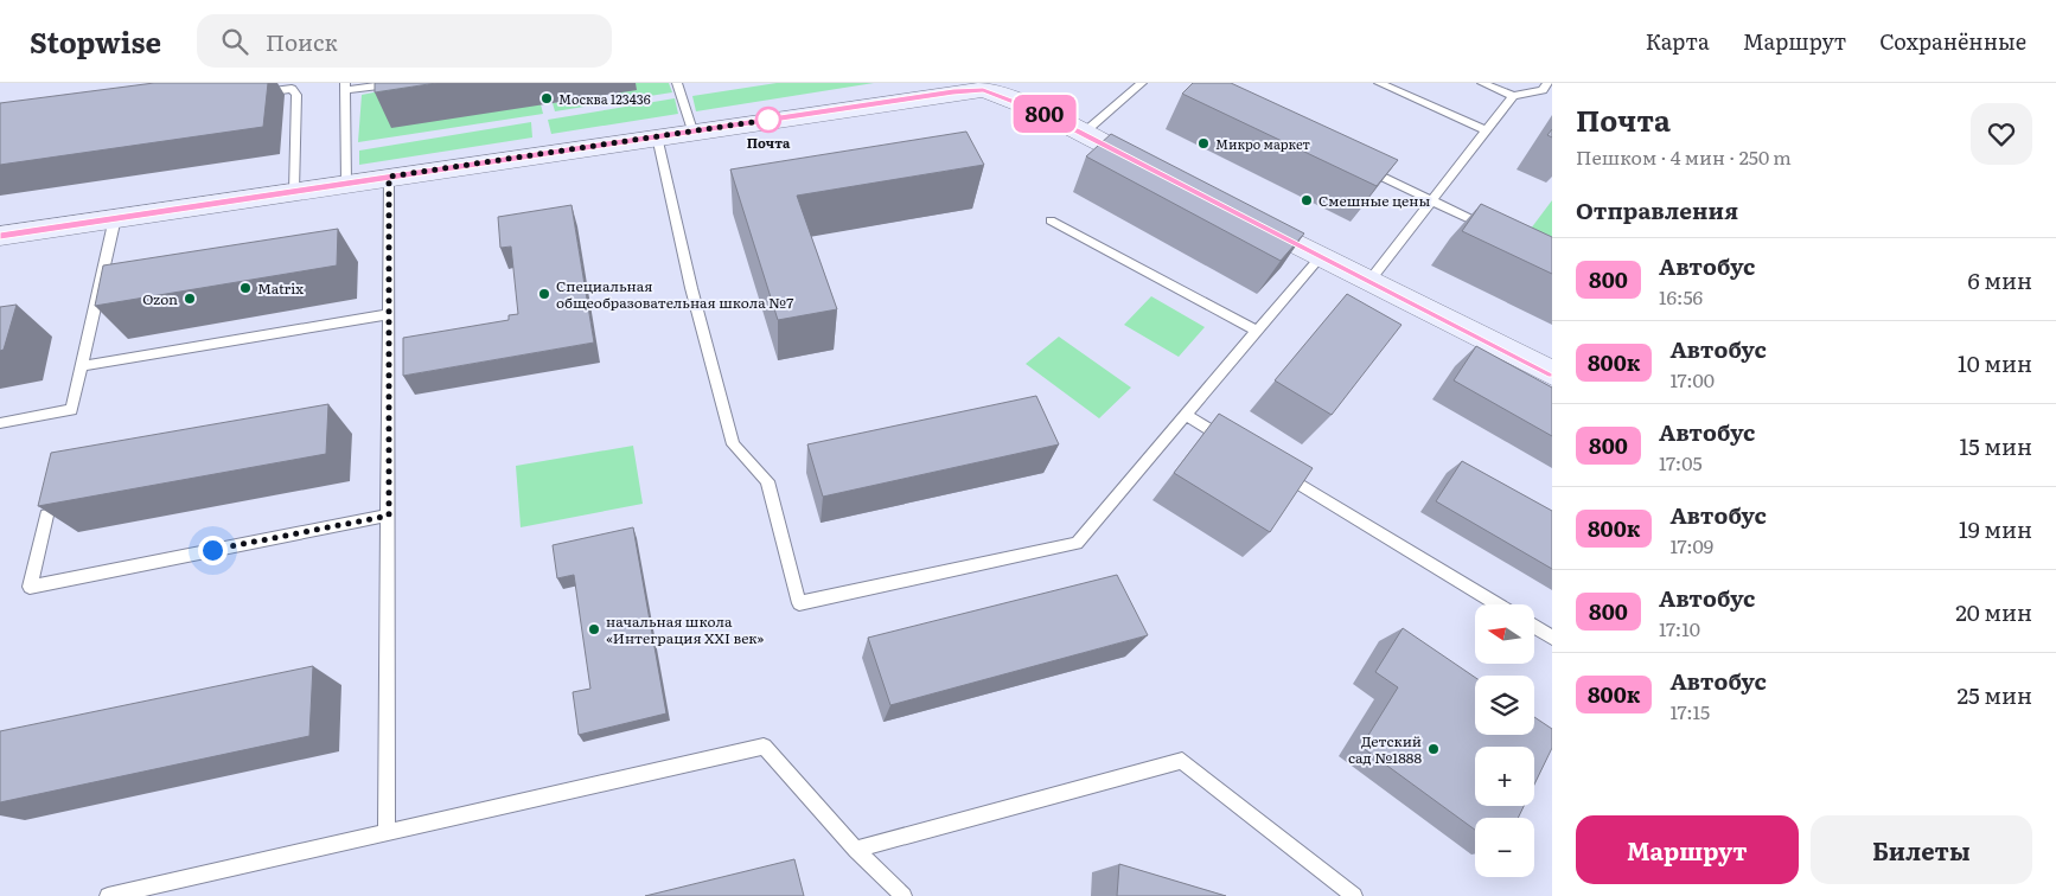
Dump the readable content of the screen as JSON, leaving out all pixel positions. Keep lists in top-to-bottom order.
{
  "places": [
    "Москва 123436",
    "Почта",
    "Микро маркет",
    "Смешные цены",
    "Matrix",
    "Специальная общеобразовательная школа №7",
    "Ozon",
    "начальная школа «Интеграция XXI век»",
    "Детский сад №1888"
  ],
  "lines": ["bus line 800"],
  "north": "left",
  "page": {
    "header": "Stopwise",
    "search": "Поиск",
    "nav": ["Карта", "Маршрут", "Сохранённые"],
    "on_map": "800",
    "heading": [
      ["Почта", "Пешком · 4 мин · 250 m"],
      "Отправления"
    ],
    "list": [
      {
        "mark": "800",
        "name": "Автобус",
        "note": "16:56",
        "value": "6 мин"
      },
      {
        "mark": "800к",
        "name": "Автобус",
        "note": "17:00",
        "value": "10 мин"
      },
      {
        "mark": "800",
        "name": "Автобус",
        "note": "17:05",
        "value": "15 мин"
      },
      {
        "mark": "800к",
        "name": "Автобус",
        "note": "17:09",
        "value": "19 мин"
      },
      {
        "mark": "800",
        "name": "Автобус",
        "note": "17:10",
        "value": "20 мин"
      },
      {
        "mark": "800к",
        "name": "Автобус",
        "note": "17:15",
        "value": "25 мин"
      }
    ],
    "map_buttons": ["+", "−"],
    "buttons": ["Маршрут", "Билеты"]
  }
}
